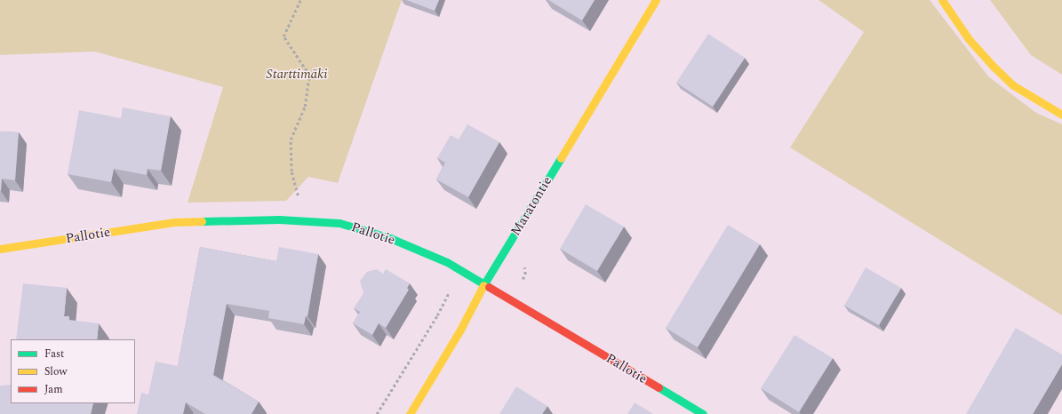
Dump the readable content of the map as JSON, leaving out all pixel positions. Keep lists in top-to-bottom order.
{
  "streets": {
    "main road": ["Maratontie", "Pallotie"]
  },
  "crossings": [
    ["Maratontie", "Pallotie"]
  ],
  "parks": ["Starttimäki"],
  "legend": ["Fast", "Slow", "Jam"]
}
